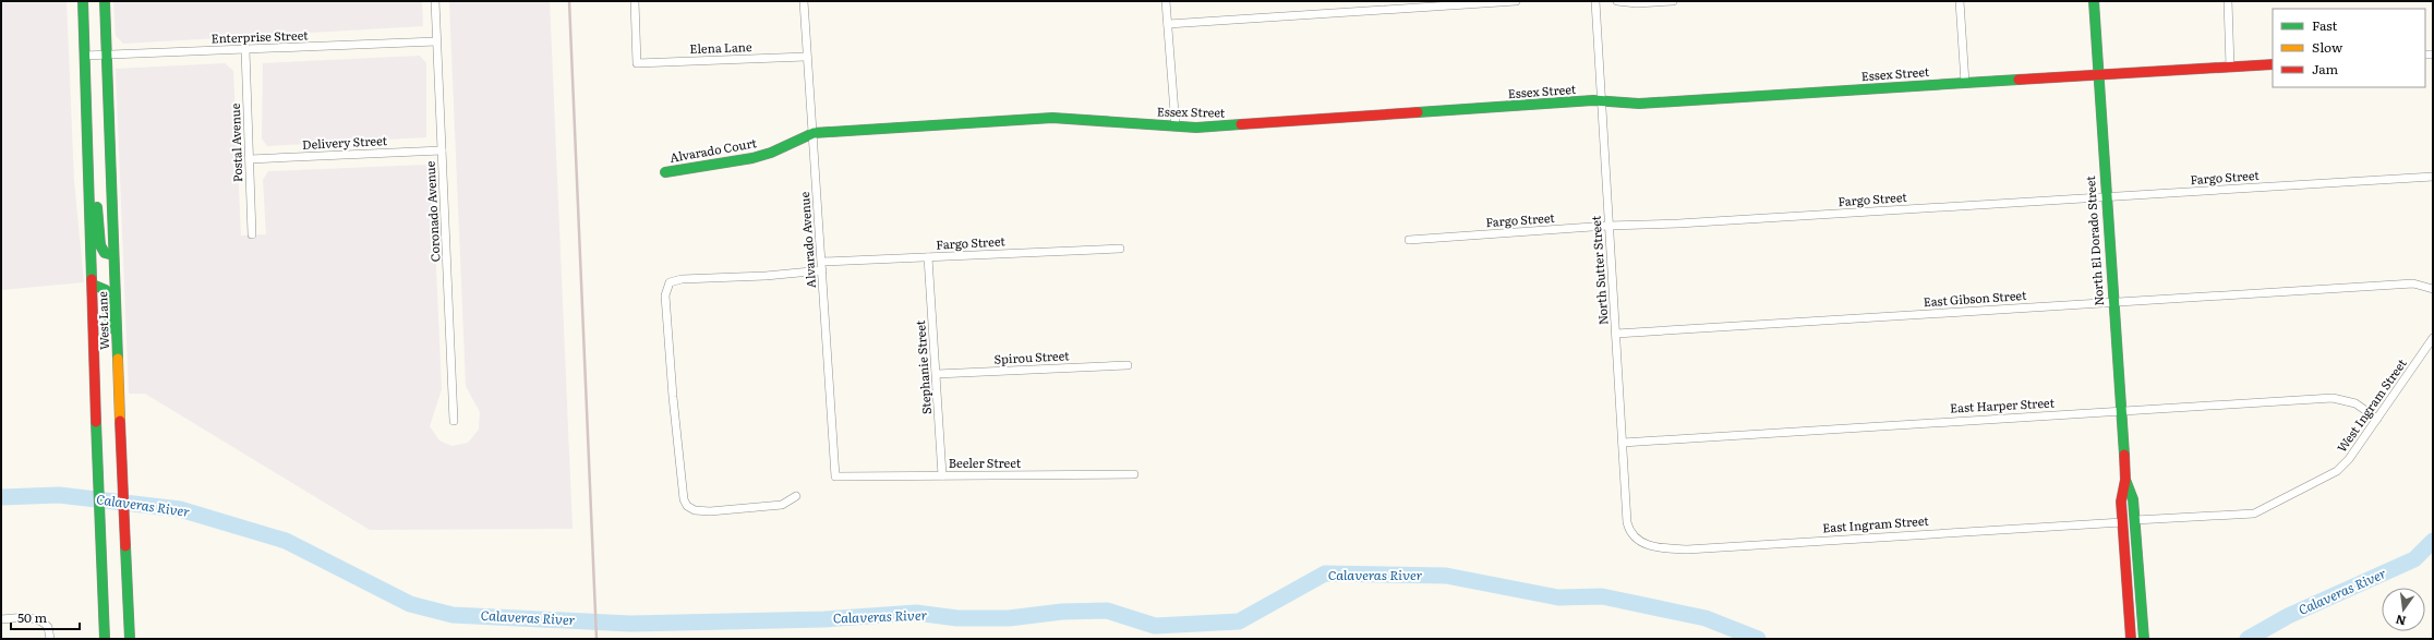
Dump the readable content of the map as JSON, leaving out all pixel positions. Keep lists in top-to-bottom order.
{
  "streets": {
    "main road": [
      "Essex Street",
      "Alvarado Court",
      "North El Dorado Street",
      "West Lane"
    ],
    "street": [
      "Enterprise Street",
      "Elena Lane",
      "Postal Avenue",
      "Delivery Street",
      "Fargo Street",
      "Coronado Avenue",
      "Alvarado Avenue",
      "North Sutter Street",
      "East Gibson Street",
      "Spirou Street",
      "Stephanie Street",
      "East Harper Street",
      "West Ingram Street",
      "Beeler Street",
      "East Ingram Street"
    ]
  },
  "crossings": [
    ["Enterprise Street", "Postal Avenue"],
    ["Enterprise Street", "Coronado Avenue"],
    ["Enterprise Street", "West Lane"],
    ["Elena Lane", "Alvarado Avenue"],
    ["Essex Street", "Alvarado Court"],
    ["Essex Street", "Alvarado Avenue"],
    ["Essex Street", "North El Dorado Street"],
    ["Essex Street", "North Sutter Street"],
    ["Postal Avenue", "Delivery Street"],
    ["Delivery Street", "Coronado Avenue"],
    ["Alvarado Court", "Alvarado Avenue"],
    ["Fargo Street", "Alvarado Avenue"],
    ["Fargo Street", "North El Dorado Street"],
    ["Fargo Street", "North Sutter Street"],
    ["Fargo Street", "Stephanie Street"],
    ["Alvarado Avenue", "Beeler Street"],
    ["North El Dorado Street", "East Gibson Street"],
    ["North El Dorado Street", "East Harper Street"],
    ["North El Dorado Street", "West Ingram Street"],
    ["North El Dorado Street", "East Ingram Street"],
    ["North Sutter Street", "East Gibson Street"],
    ["North Sutter Street", "East Harper Street"],
    ["North Sutter Street", "East Ingram Street"],
    ["Spirou Street", "Stephanie Street"],
    ["Stephanie Street", "Beeler Street"],
    ["East Harper Street", "West Ingram Street"]
  ],
  "water": ["Calaveras River"],
  "legend": ["Fast", "Slow", "Jam"],
  "scale_bar": "50 m",
  "north": "bottom"
}
